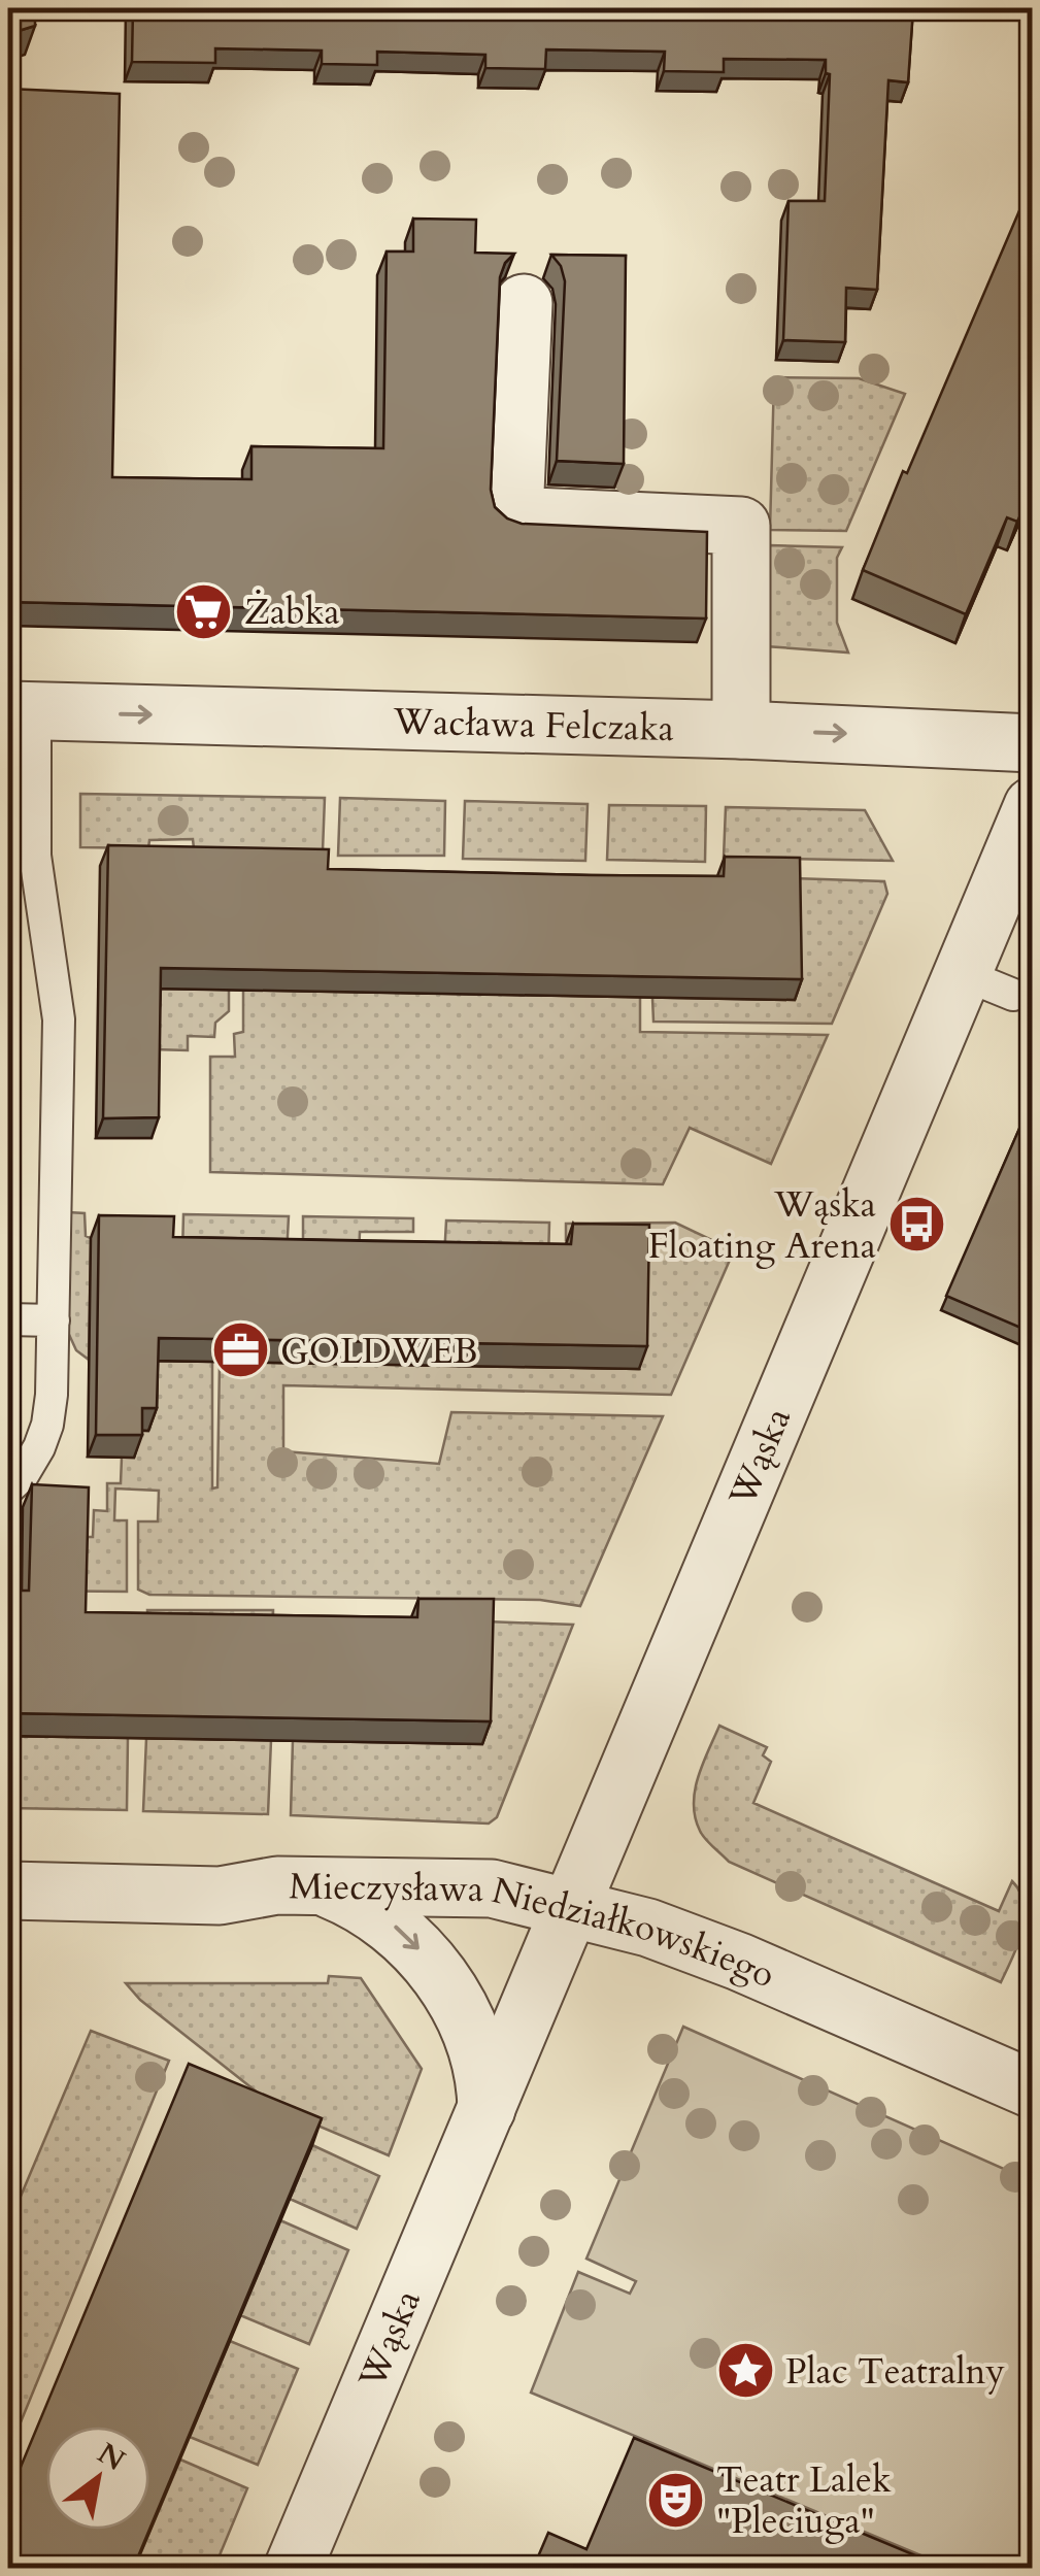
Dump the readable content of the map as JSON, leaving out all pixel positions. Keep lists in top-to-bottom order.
{
  "streets": {
    "street": ["Wacława Felczaka", "Wąska", "Mieczysława Niedziałkowskiego"]
  },
  "crossings": [
    ["Wąska", "Mieczysława Niedziałkowskiego"]
  ],
  "one_way": ["Wacława Felczaka"],
  "places": {
    "supermarket": ["Żabka"],
    "bus stop": ["Wąska Floating Arena"],
    "office": ["GOLDWEB"],
    "place": ["Plac Teatralny"],
    "theatre": ["Teatr Lalek \"Pleciuga\""]
  },
  "north": "top right"
}
